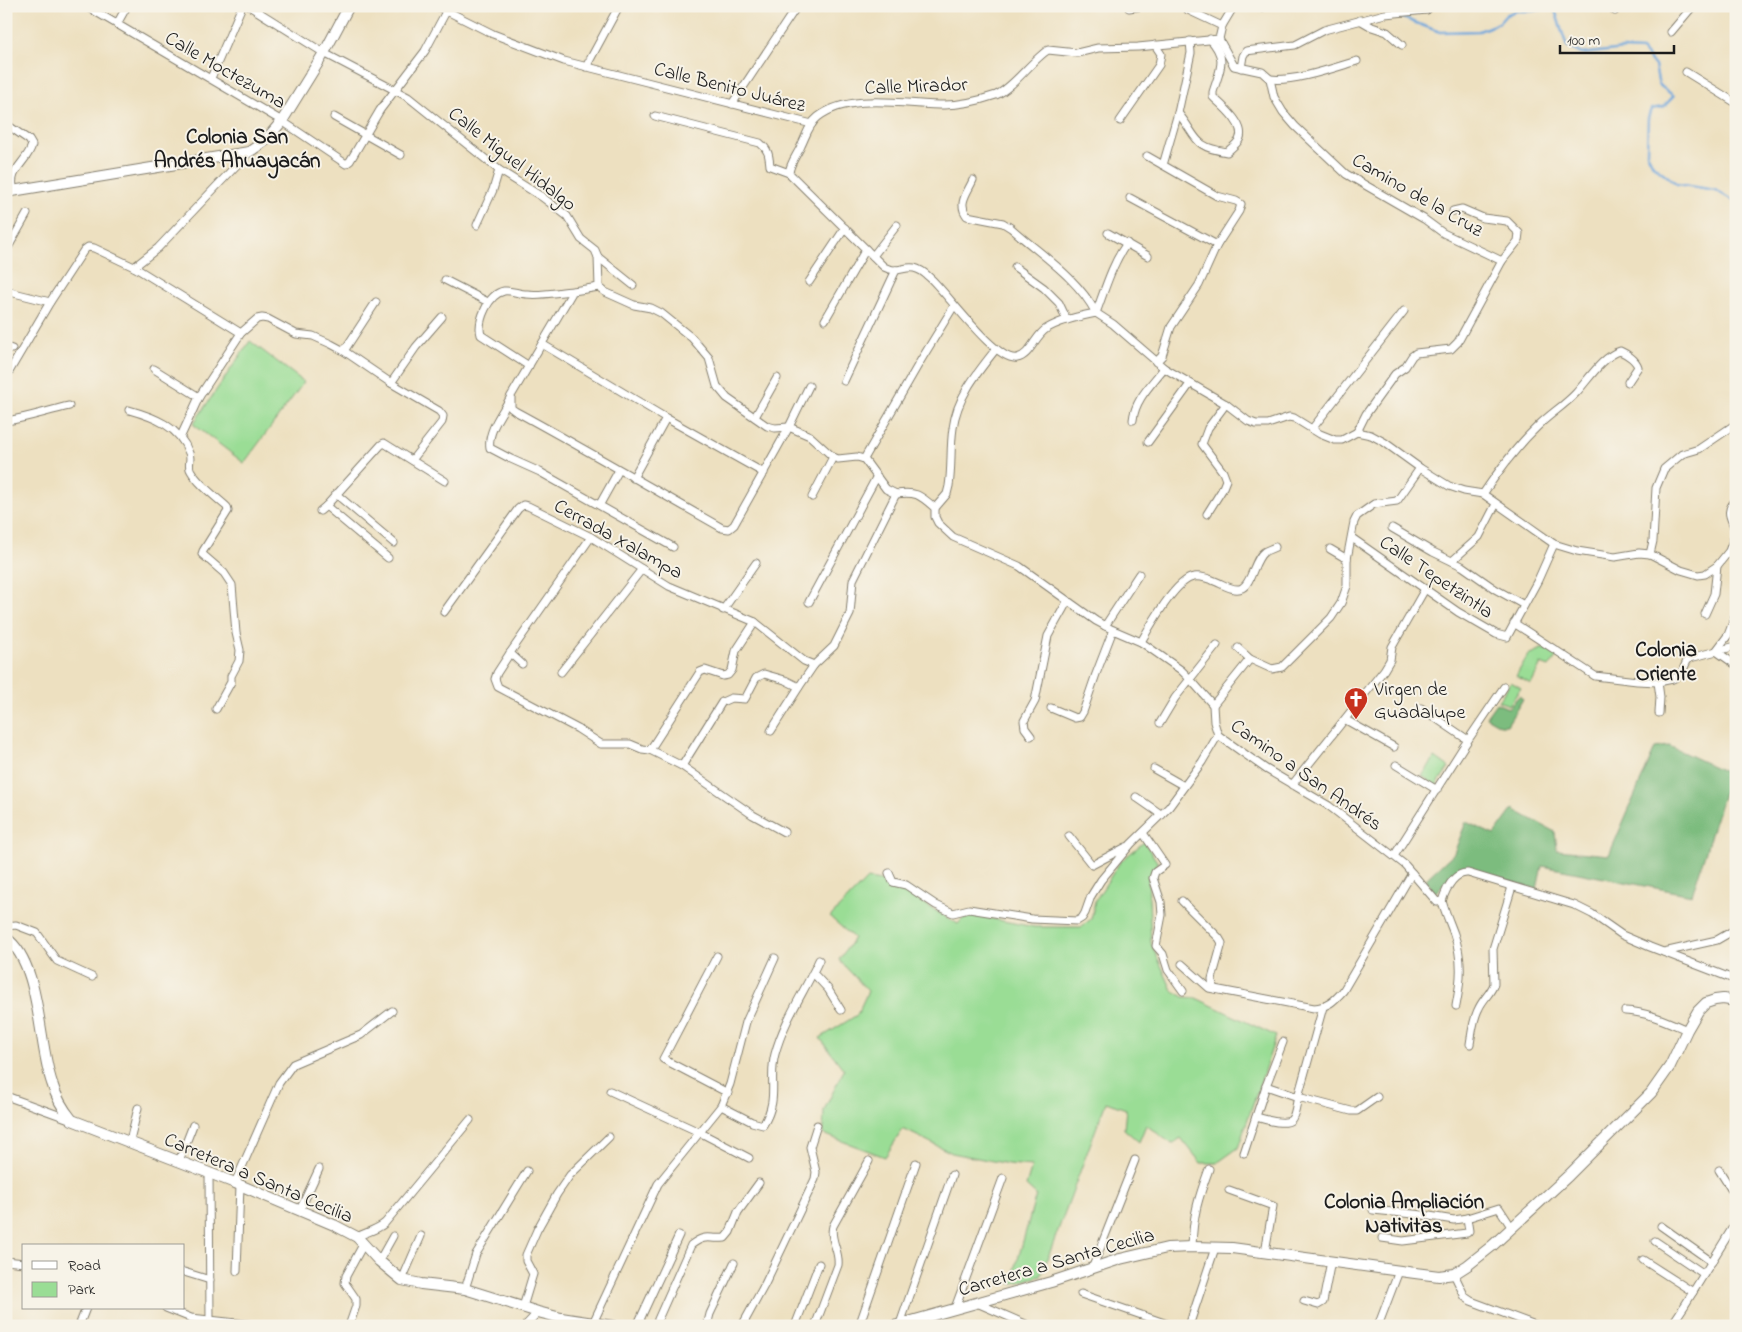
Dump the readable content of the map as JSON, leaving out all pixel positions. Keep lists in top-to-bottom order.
{
  "streets": {
    "main road": ["Carretera a Santa Cecilia"],
    "street": [
      "Calle Moctezuma",
      "Calle Mirador",
      "Calle Benito Juárez",
      "Calle Miguel Hidalgo",
      "Camino de la Cruz",
      "Cerrada Xalampa",
      "Calle Tepetzintla",
      "Camino a San Andrés"
    ]
  },
  "crossings": [
    ["Calle Mirador", "Calle Benito Juárez"]
  ],
  "districts": ["Colonia San Andrés Ahuayacán", "Colonia Oriente", "Colonia Ampliación Nativitas"],
  "places": {
    "church": ["Virgen de Guadalupe"]
  },
  "legend": ["Road", "Park"],
  "scale_bar": "100 m"
}
